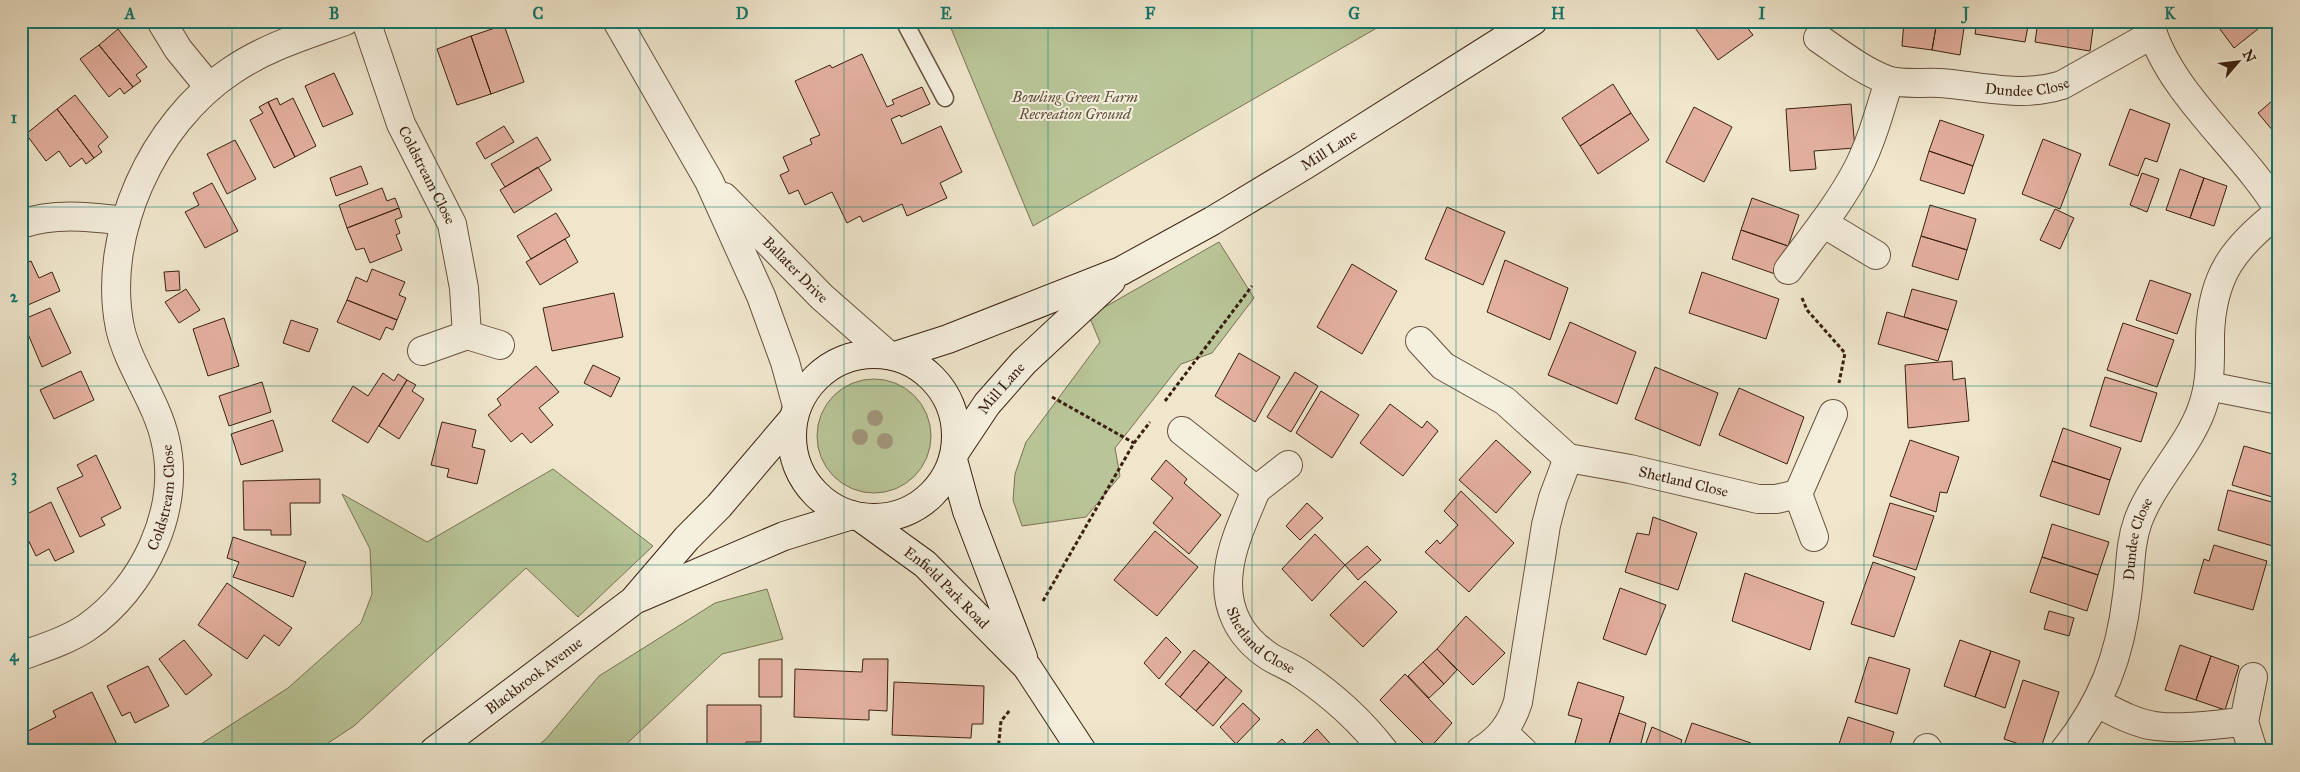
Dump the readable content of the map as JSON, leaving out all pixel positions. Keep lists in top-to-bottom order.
{
  "streets": {
    "street": [
      "Dundee Close",
      "Mill Lane",
      "Coldstream Close",
      "Ballater Drive",
      "Shetland Close",
      "Enfield Park Road",
      "Blackbrook Avenue"
    ]
  },
  "crossings": [
    ["Mill Lane", "Ballater Drive"],
    ["Mill Lane", "Enfield Park Road"],
    ["Mill Lane", "Blackbrook Avenue"],
    ["Ballater Drive", "Enfield Park Road"],
    ["Ballater Drive", "Blackbrook Avenue"],
    ["Enfield Park Road", "Blackbrook Avenue"]
  ],
  "parks": ["Bowling Green Farm Recreation Ground"],
  "north": "top right",
  "grid": {
    "columns": [
      "A",
      "B",
      "C",
      "D",
      "E",
      "F",
      "G",
      "H",
      "I",
      "J",
      "K"
    ],
    "rows": [
      "1",
      "2",
      "3",
      "4"
    ]
  }
}
